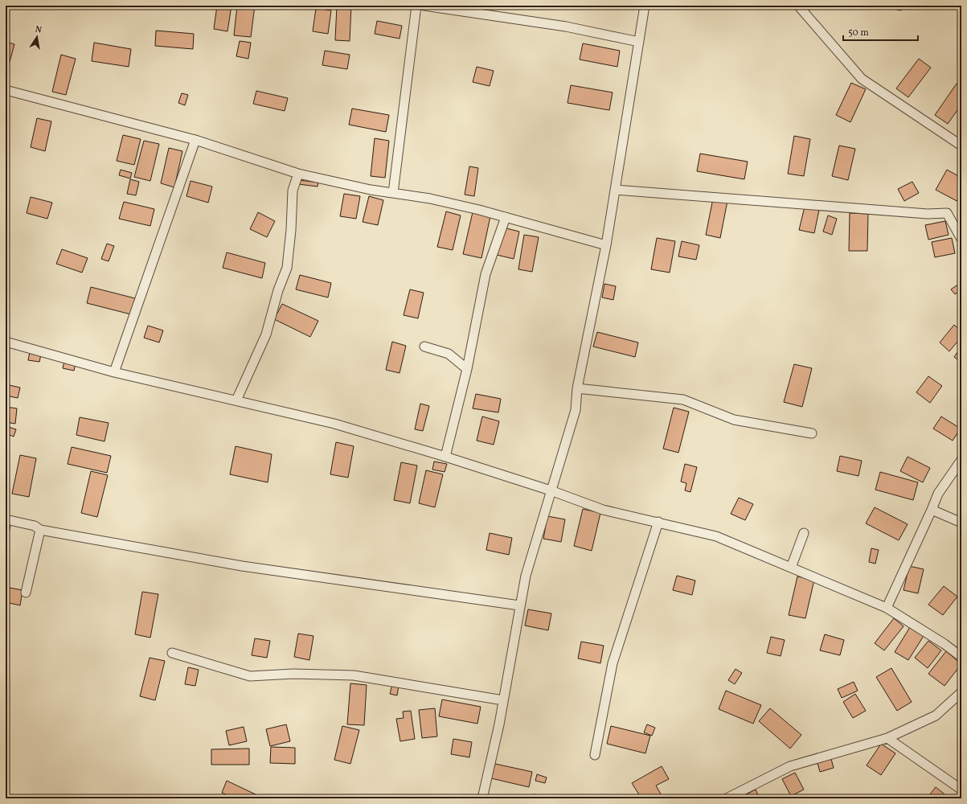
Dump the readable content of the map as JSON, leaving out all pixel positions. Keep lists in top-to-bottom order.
{
  "scale_bar": "50 m",
  "north": "top"
}
